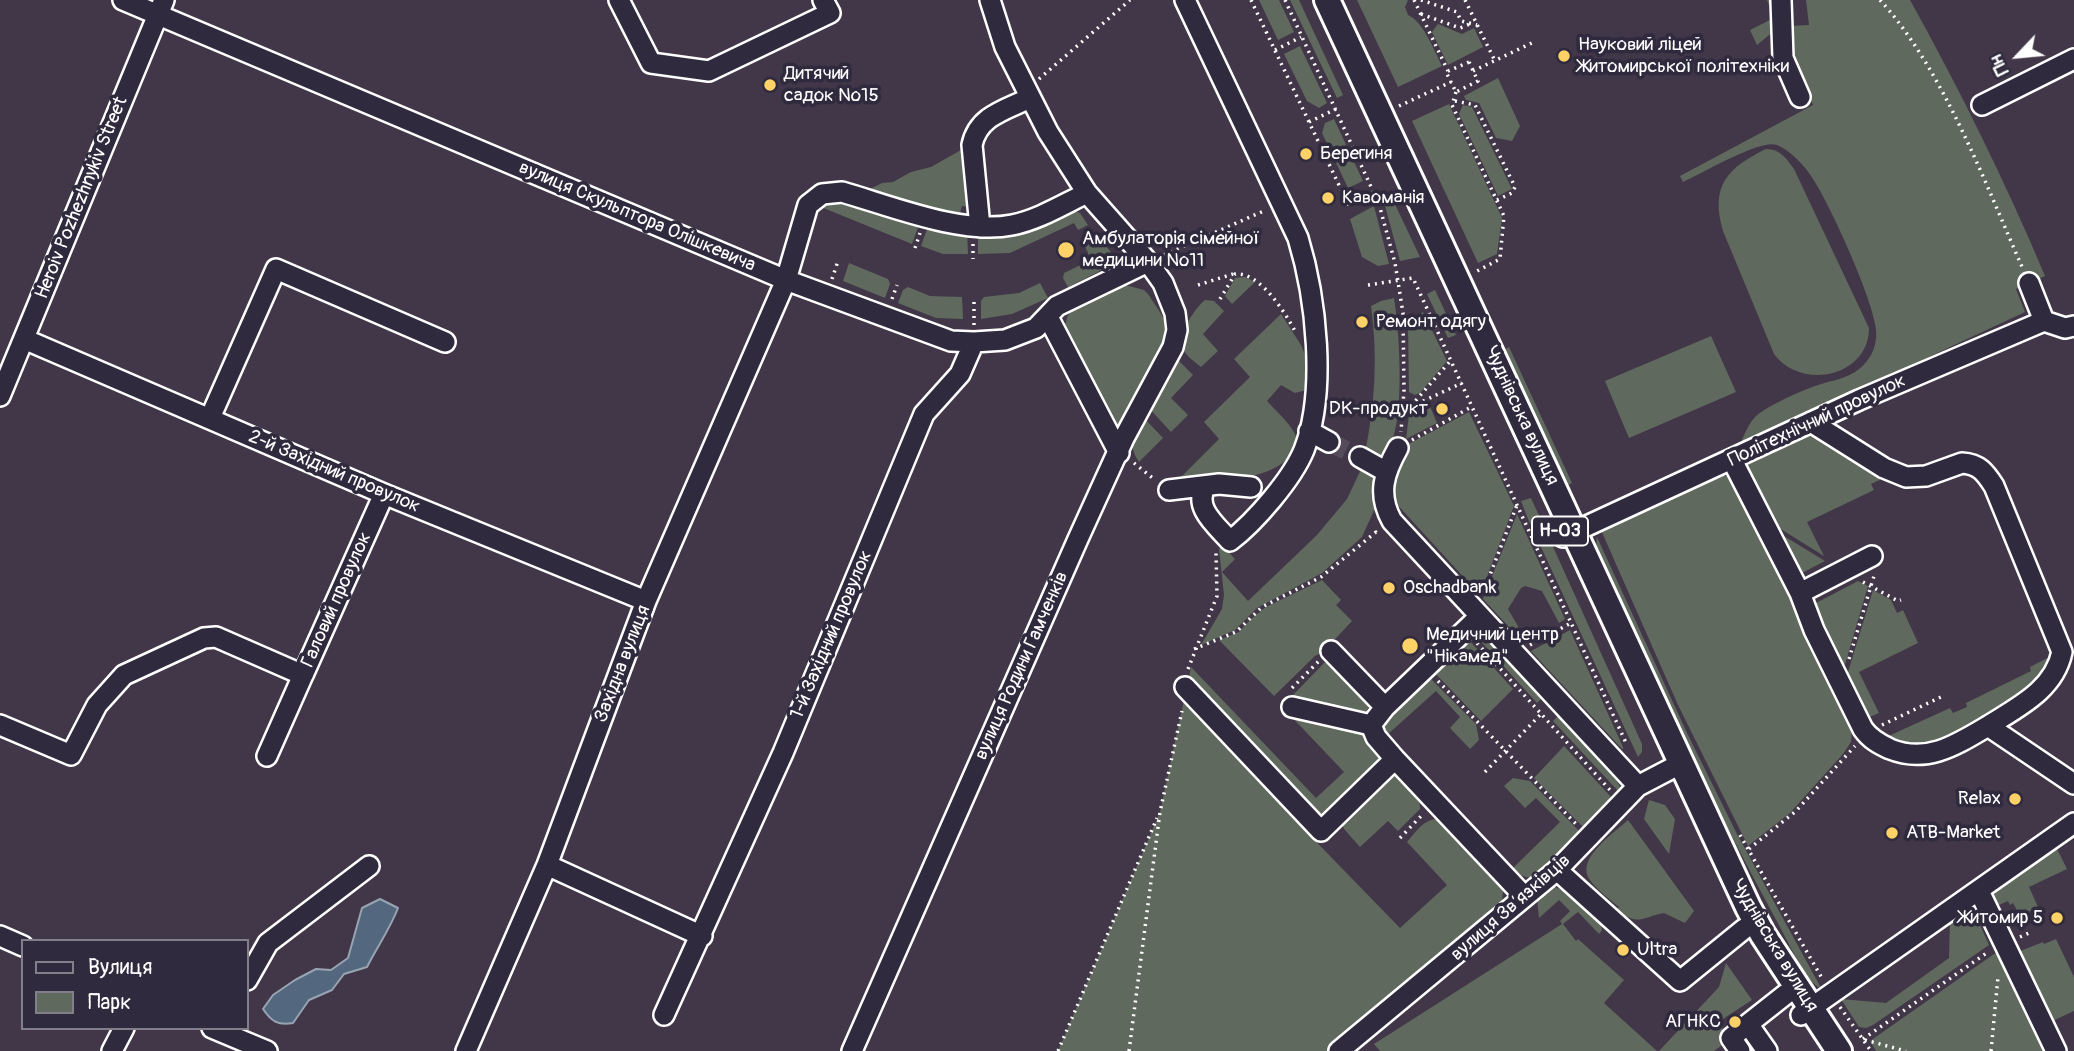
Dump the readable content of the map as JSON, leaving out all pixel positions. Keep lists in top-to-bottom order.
{
  "streets": {
    "main road": ["Чуднівська вулиця", "Н-03"],
    "street": [
      "Heroiv Pozhezhnykiv Street",
      "вулиця Скульптора Олішкевича",
      "Політехнічний провулок",
      "2-й Західний провулок",
      "Галовий провулок",
      "1-й Західний провулок",
      "Західна вулиця",
      "вулиця Родини Гамченків",
      "вулиця Звʼязківців"
    ]
  },
  "crossings": [
    ["Heroiv Pozhezhnykiv Street", "вулиця Скульптора Олішкевича"],
    ["Heroiv Pozhezhnykiv Street", "2-й Західний провулок"],
    ["вулиця Скульптора Олішкевича", "1-й Західний провулок"],
    ["вулиця Скульптора Олішкевича", "Західна вулиця"],
    ["вулиця Скульптора Олішкевича", "вулиця Родини Гамченків"],
    ["Чуднівська вулиця", "Політехнічний провулок"],
    ["Чуднівська вулиця", "вулиця Звʼязківців"],
    ["2-й Західний провулок", "Галовий провулок"],
    ["2-й Західний провулок", "Західна вулиця"],
    ["Західна вулиця", "вулиця Родини Гамченків"]
  ],
  "places": [
    "Науковий ліцей Житомирської політехніки",
    "Дитячий садок №15",
    "Берегиня",
    "Кавоманія",
    "Амбулаторія сімейної медицини №11",
    "Ремонт одягу",
    "DK-продукт",
    "Oschadbank",
    "Медичний центр \"Нікамед\"",
    "Relax",
    "ATB-Market",
    "Житомир 5",
    "Ultra",
    "АГНКС"
  ],
  "legend": ["Вулиця", "Парк"],
  "north": "bottom left"
}
